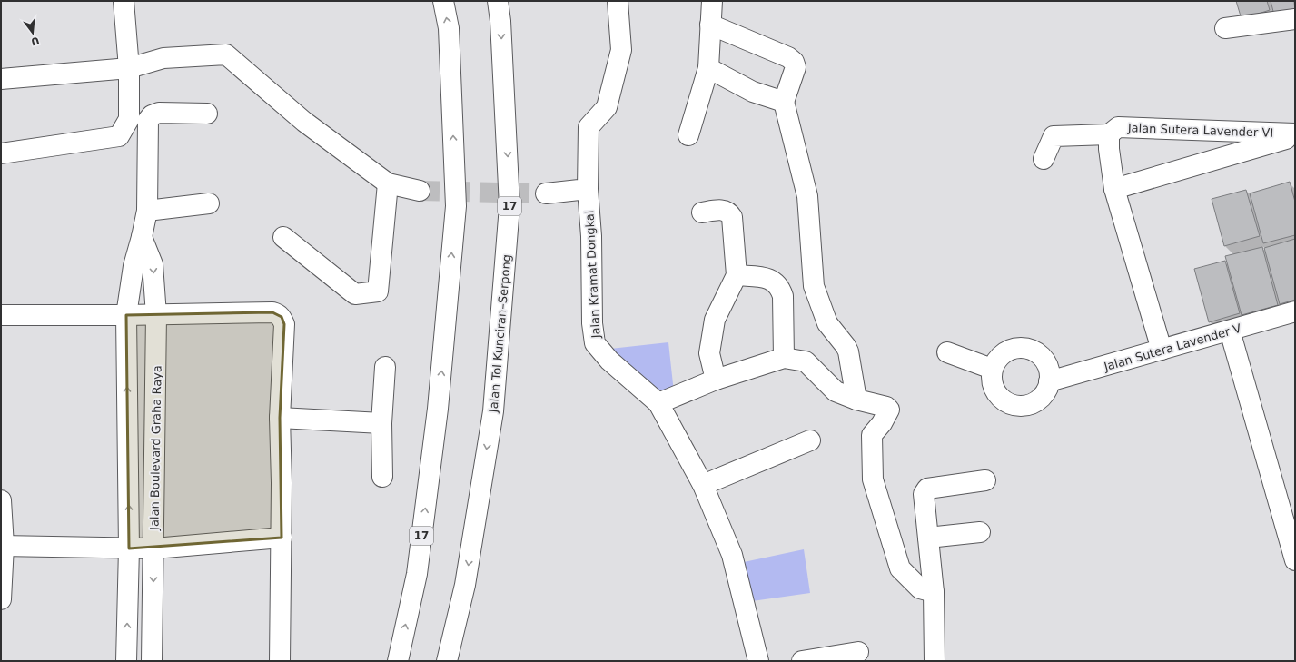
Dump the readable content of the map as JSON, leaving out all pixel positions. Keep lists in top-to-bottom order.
{
  "streets": {
    "main road": [
      "Jalan Sutera Lavender VI",
      "17",
      "Jalan Kramat Dongkal",
      "Jalan Tol Kunciran–Serpong",
      "Jalan Sutera Lavender V",
      "Jalan Boulevard Graha Raya"
    ]
  },
  "north": "bottom"
}
